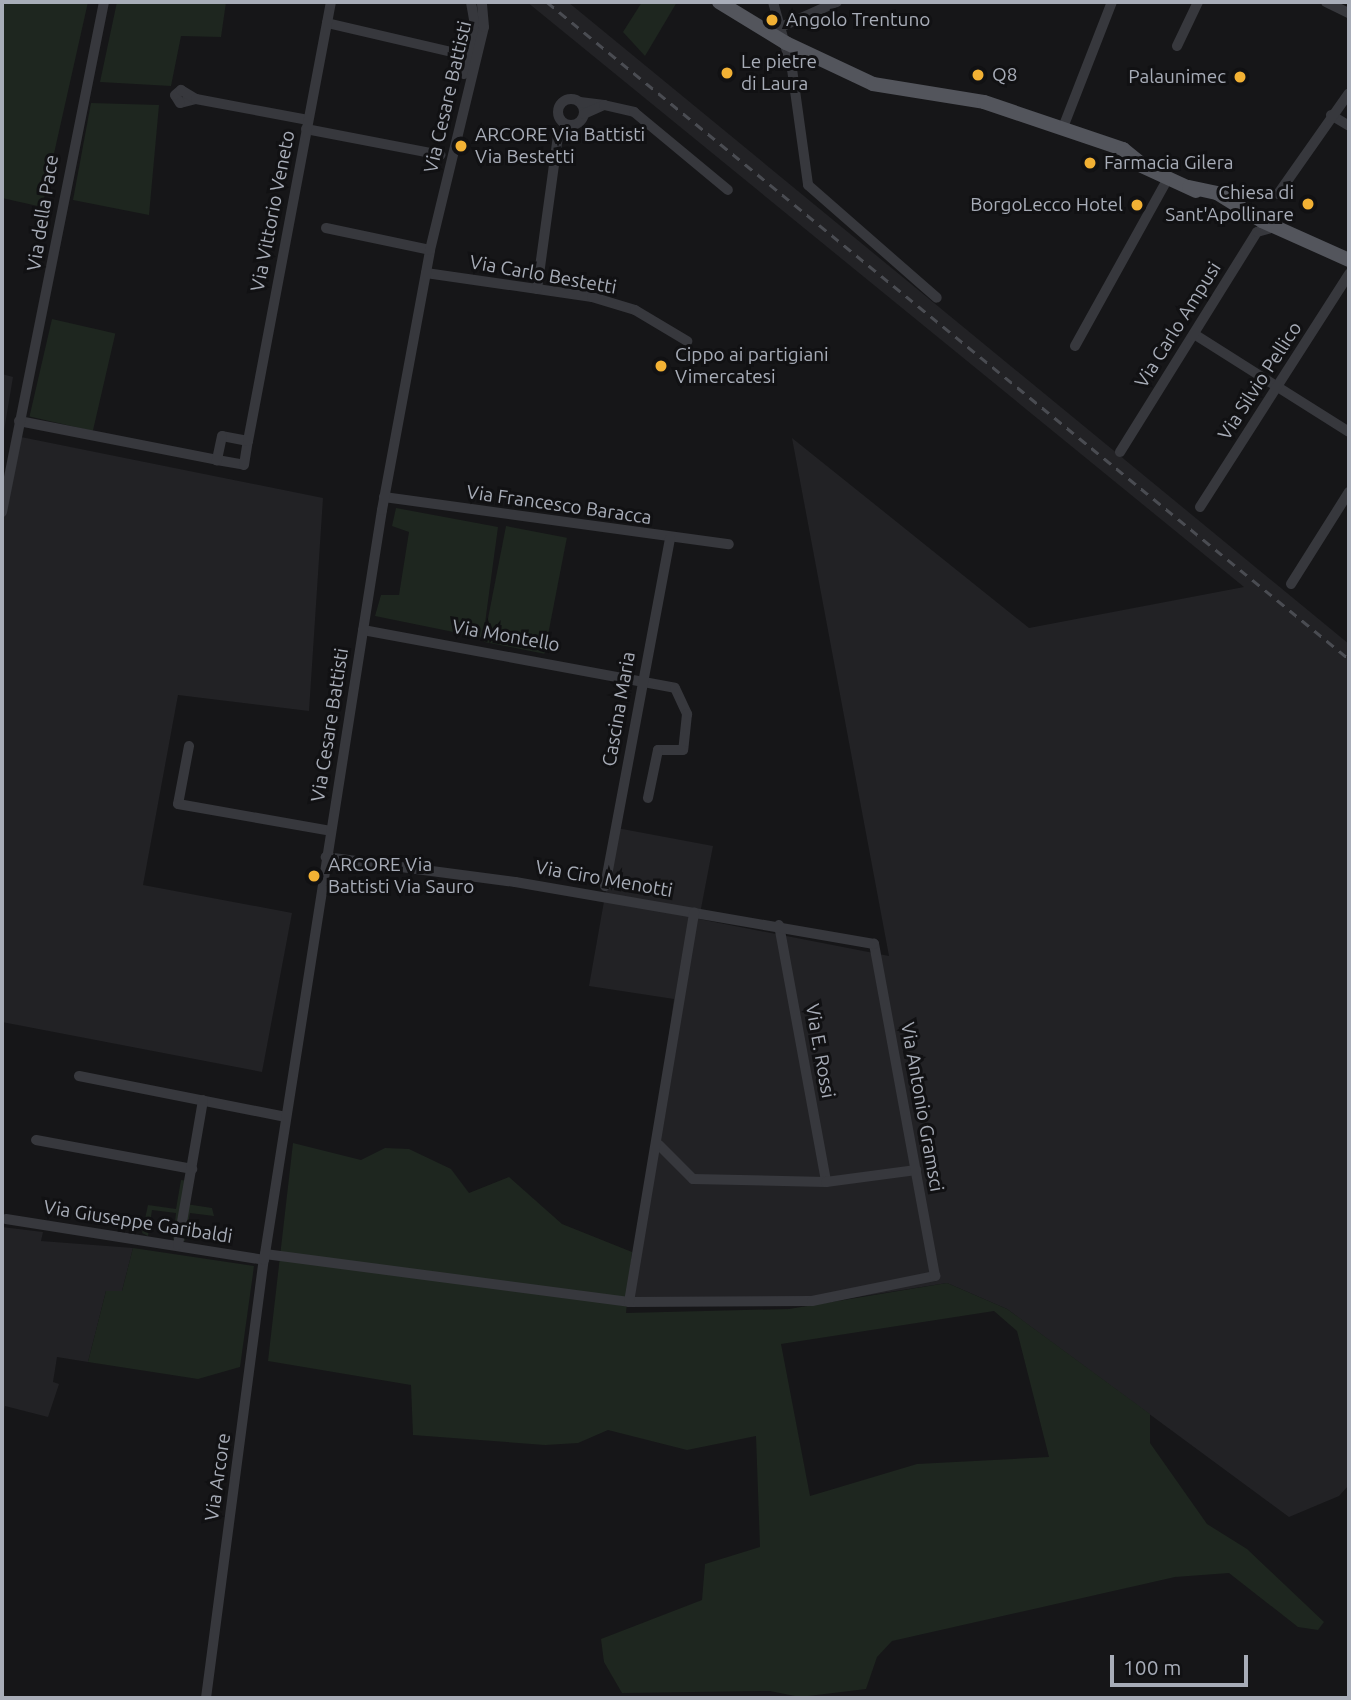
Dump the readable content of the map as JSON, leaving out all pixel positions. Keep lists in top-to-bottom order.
{
  "streets": {
    "street": [
      "Via Cesare Battisti",
      "Via Vittorio Veneto",
      "Via della Pace",
      "Via Carlo Bestetti",
      "Via Carlo Ampusi",
      "Via Silvio Pellico",
      "Via Francesco Baracca",
      "Via Montello",
      "Cascina Maria",
      "Via Ciro Menotti",
      "Via E. Rossi",
      "Via Antonio Gramsci",
      "Via Giuseppe Garibaldi",
      "Via Arcore"
    ]
  },
  "crossings": [
    ["Via Cesare Battisti", "Via Carlo Bestetti"],
    ["Via Cesare Battisti", "Via Francesco Baracca"],
    ["Via Cesare Battisti", "Via Montello"],
    ["Via Cesare Battisti", "Via Ciro Menotti"],
    ["Via Cesare Battisti", "Via Giuseppe Garibaldi"],
    ["Via Cesare Battisti", "Via Arcore"],
    ["Via Francesco Baracca", "Cascina Maria"],
    ["Via Montello", "Cascina Maria"],
    ["Via Ciro Menotti", "Via E. Rossi"],
    ["Via Ciro Menotti", "Via Antonio Gramsci"],
    ["Via Antonio Gramsci", "Via Giuseppe Garibaldi"],
    ["Via Giuseppe Garibaldi", "Via Arcore"]
  ],
  "places": [
    "Angolo Trentuno",
    "Le pietre di Laura",
    "Q8",
    "Palaunimec",
    "ARCORE Via Battisti Via Bestetti",
    "Farmacia Gilera",
    "Chiesa di Sant'Apollinare",
    "BorgoLecco Hotel",
    "Cippo ai partigiani Vimercatesi",
    "ARCORE Via Battisti Via Sauro"
  ],
  "scale_bar": "100 m"
}
